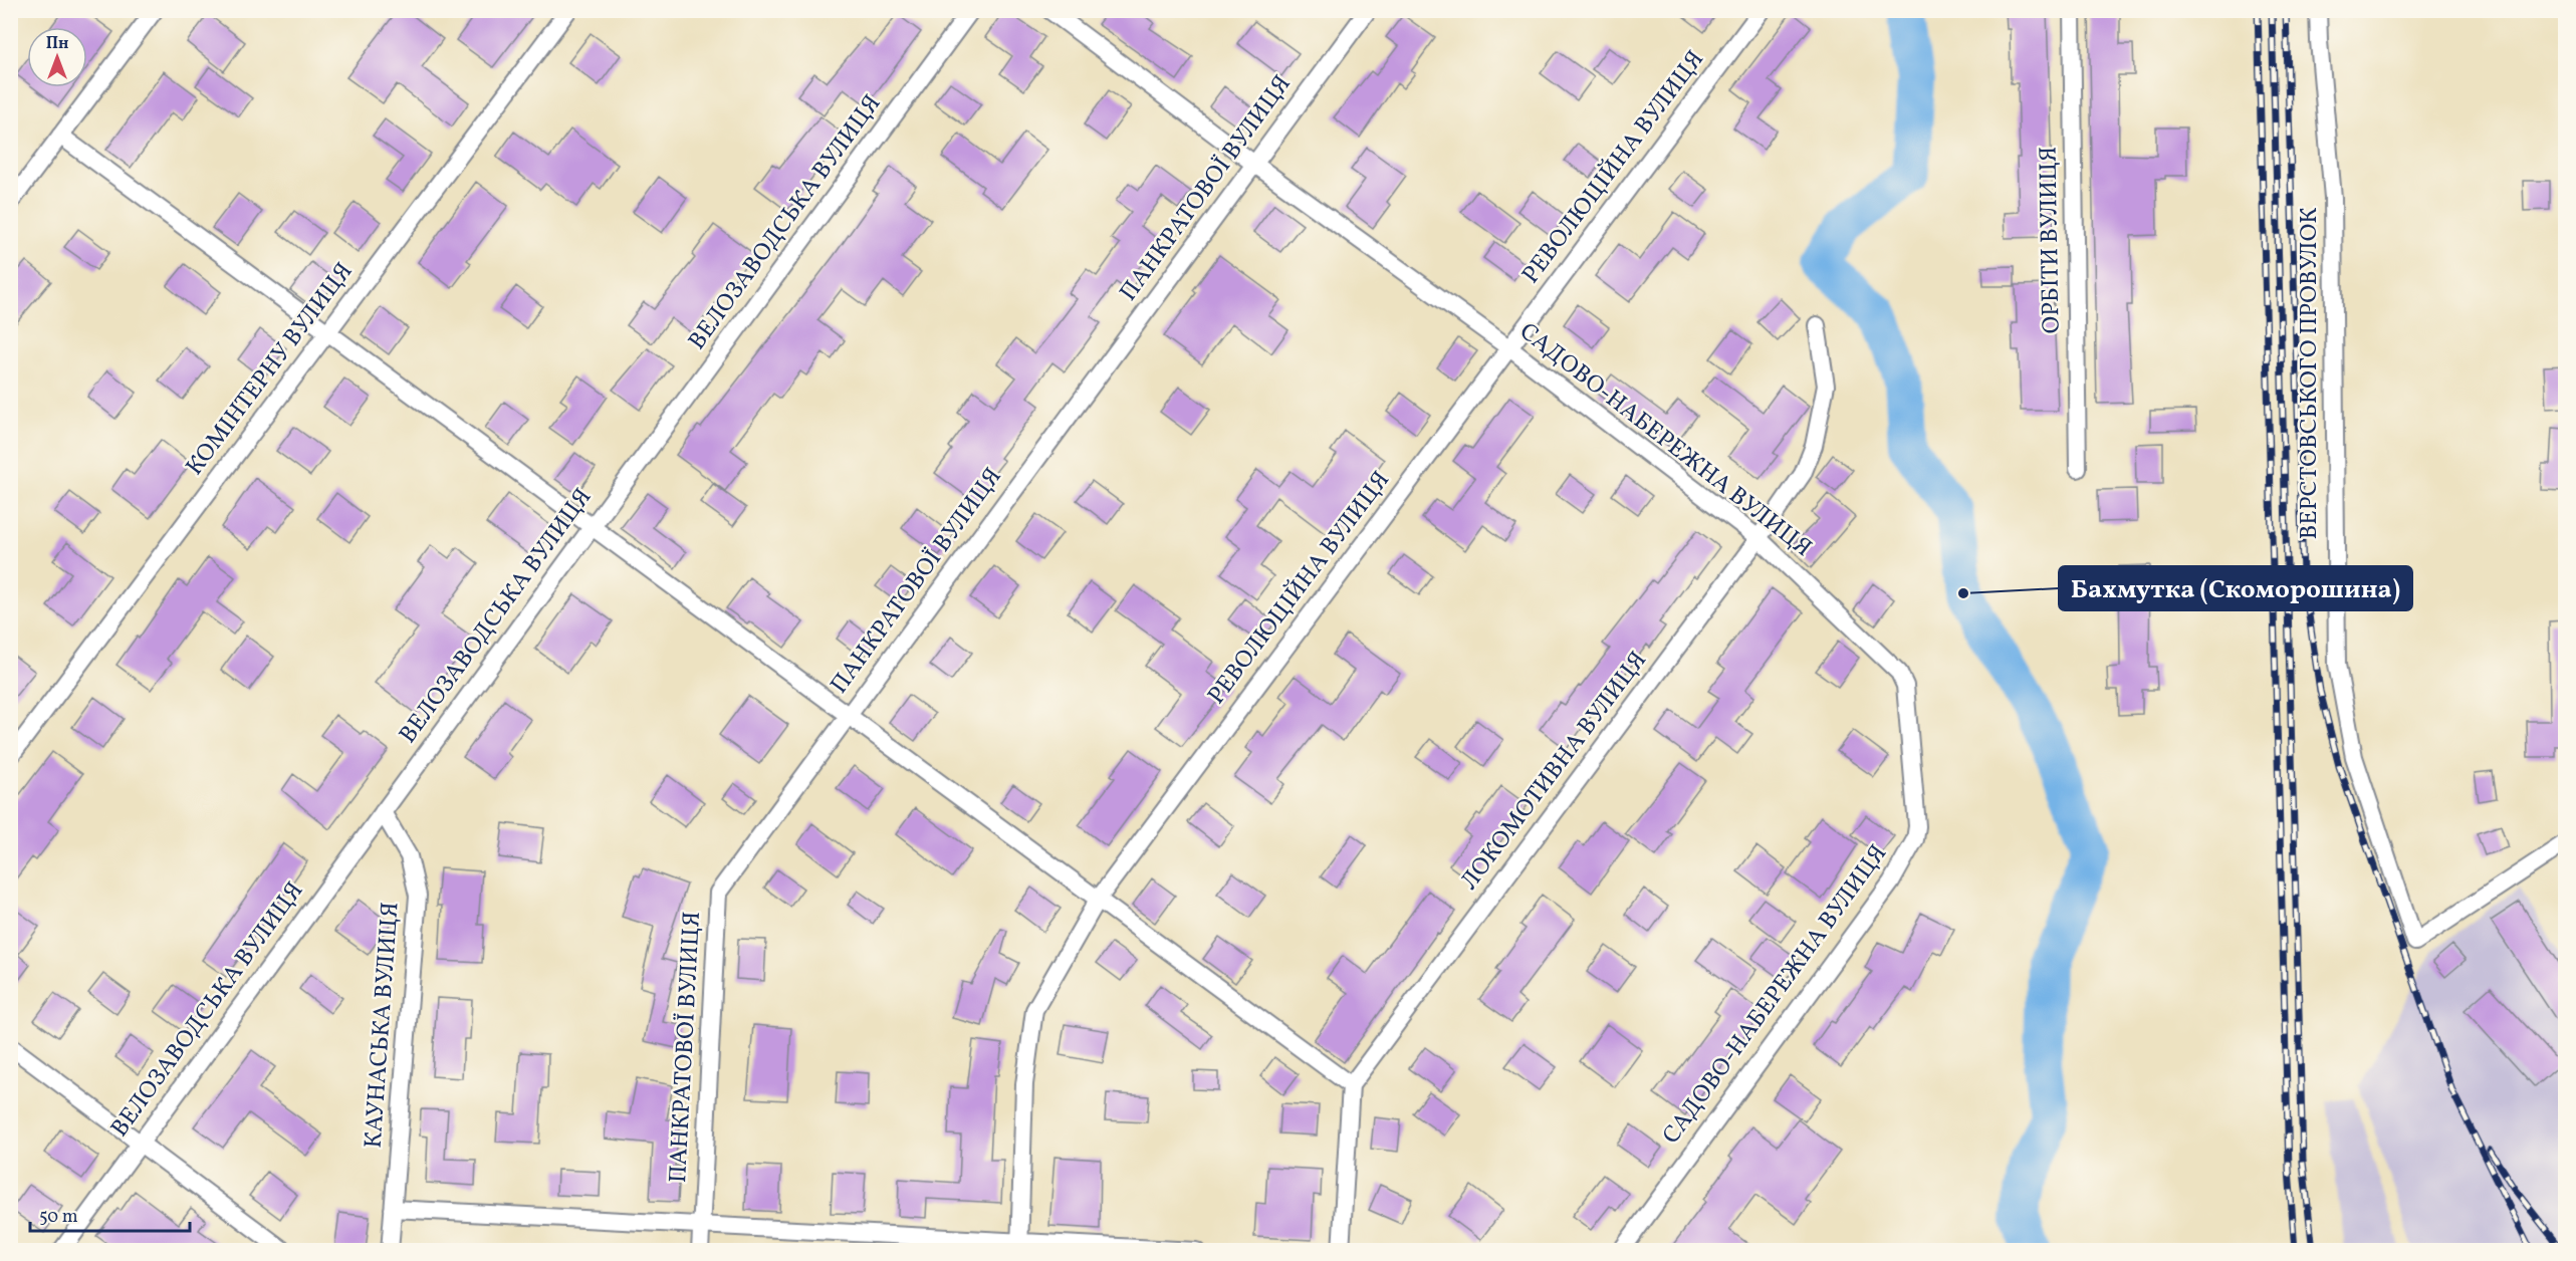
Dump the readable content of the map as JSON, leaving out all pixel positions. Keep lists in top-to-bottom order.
{
  "streets": {
    "street": [
      "РЕВОЛЮЦІЙНА ВУЛИЦЯ",
      "ПАНКРАТОВОЇ ВУЛИЦЯ",
      "ВЕЛОЗАВОДСЬКА ВУЛИЦЯ",
      "ОРБІТИ ВУЛИЦЯ",
      "КОМІНТЕРНУ ВУЛИЦЯ",
      "ВЕРСТОВСЬКОГО ПРОВУЛОК",
      "САДОВО-НАБЕРЕЖНА ВУЛИЦЯ",
      "ЛОКОМОТИВНА ВУЛИЦЯ",
      "КАУНАСЬКА ВУЛИЦЯ"
    ]
  },
  "crossings": [
    ["РЕВОЛЮЦІЙНА ВУЛИЦЯ", "САДОВО-НАБЕРЕЖНА ВУЛИЦЯ"],
    ["ПАНКРАТОВОЇ ВУЛИЦЯ", "САДОВО-НАБЕРЕЖНА ВУЛИЦЯ"],
    ["ВЕЛОЗАВОДСЬКА ВУЛИЦЯ", "КАУНАСЬКА ВУЛИЦЯ"],
    ["САДОВО-НАБЕРЕЖНА ВУЛИЦЯ", "ЛОКОМОТИВНА ВУЛИЦЯ"]
  ],
  "places": ["Бахмутка (Скоморошина)"],
  "scale_bar": "50 m",
  "north": "top"
}
